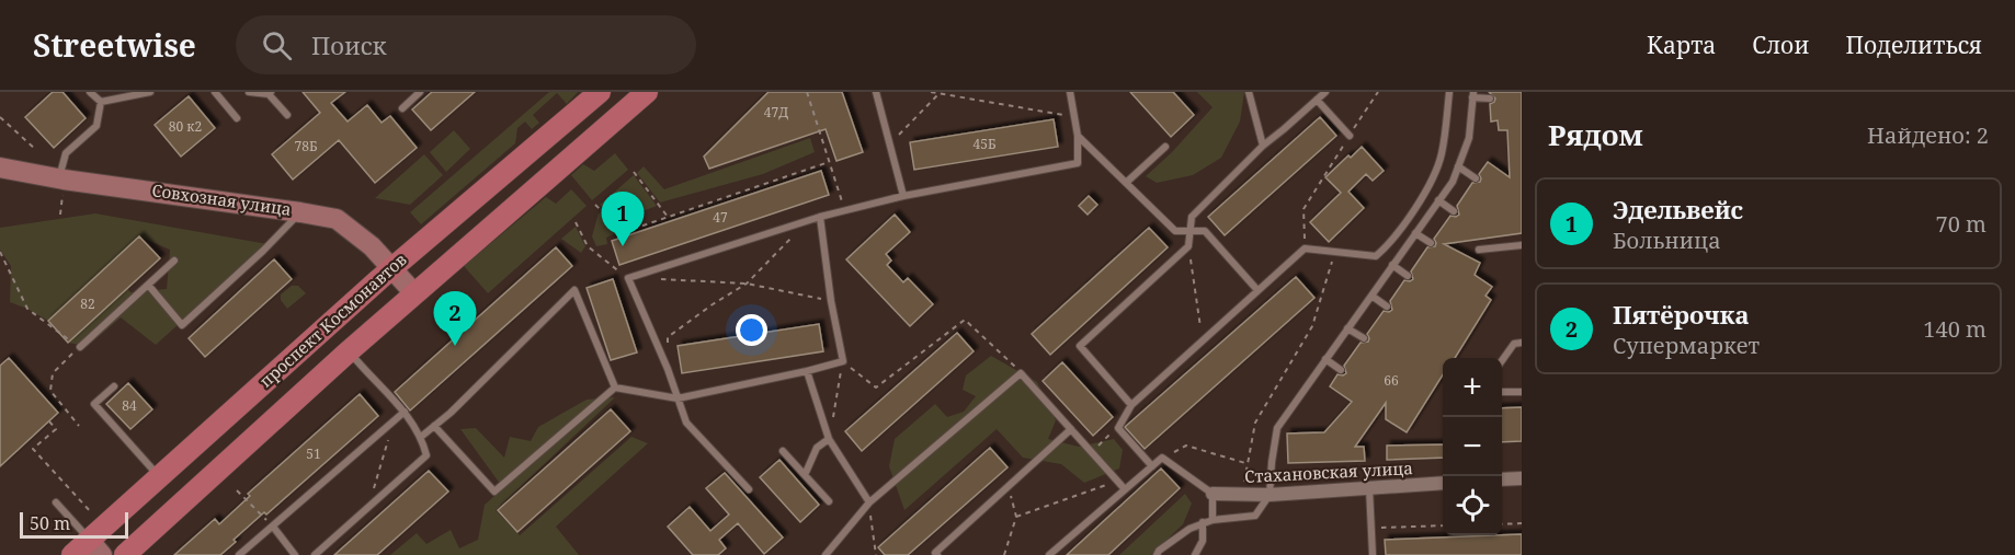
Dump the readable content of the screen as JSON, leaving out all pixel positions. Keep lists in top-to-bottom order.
{
  "streets": {
    "main road": ["проспект Космонавтов"],
    "street": ["Совхозная улица", "Стахановская улица"]
  },
  "crossings": [
    ["Совхозная улица", "проспект Космонавтов"]
  ],
  "house_numbers": [
    "47Д",
    "80 к2",
    "45Б",
    "78Б",
    "47",
    "82",
    "66",
    "84",
    "51"
  ],
  "scale_bar": "50 m",
  "page": {
    "header": "Streetwise",
    "search": "Поиск",
    "nav": ["Карта", "Слои", "Поделиться"],
    "heading": ["Рядом", "Найдено: 2"],
    "list": [
      {
        "mark": "1",
        "name": "Эдельвейс",
        "note": "Больница",
        "value": "70 m"
      },
      {
        "mark": "2",
        "name": "Пятёрочка",
        "note": "Супермаркет",
        "value": "140 m"
      }
    ],
    "pins": ["1", "2"],
    "map_buttons": ["+", "−"],
    "scale": "50 m"
  }
}
